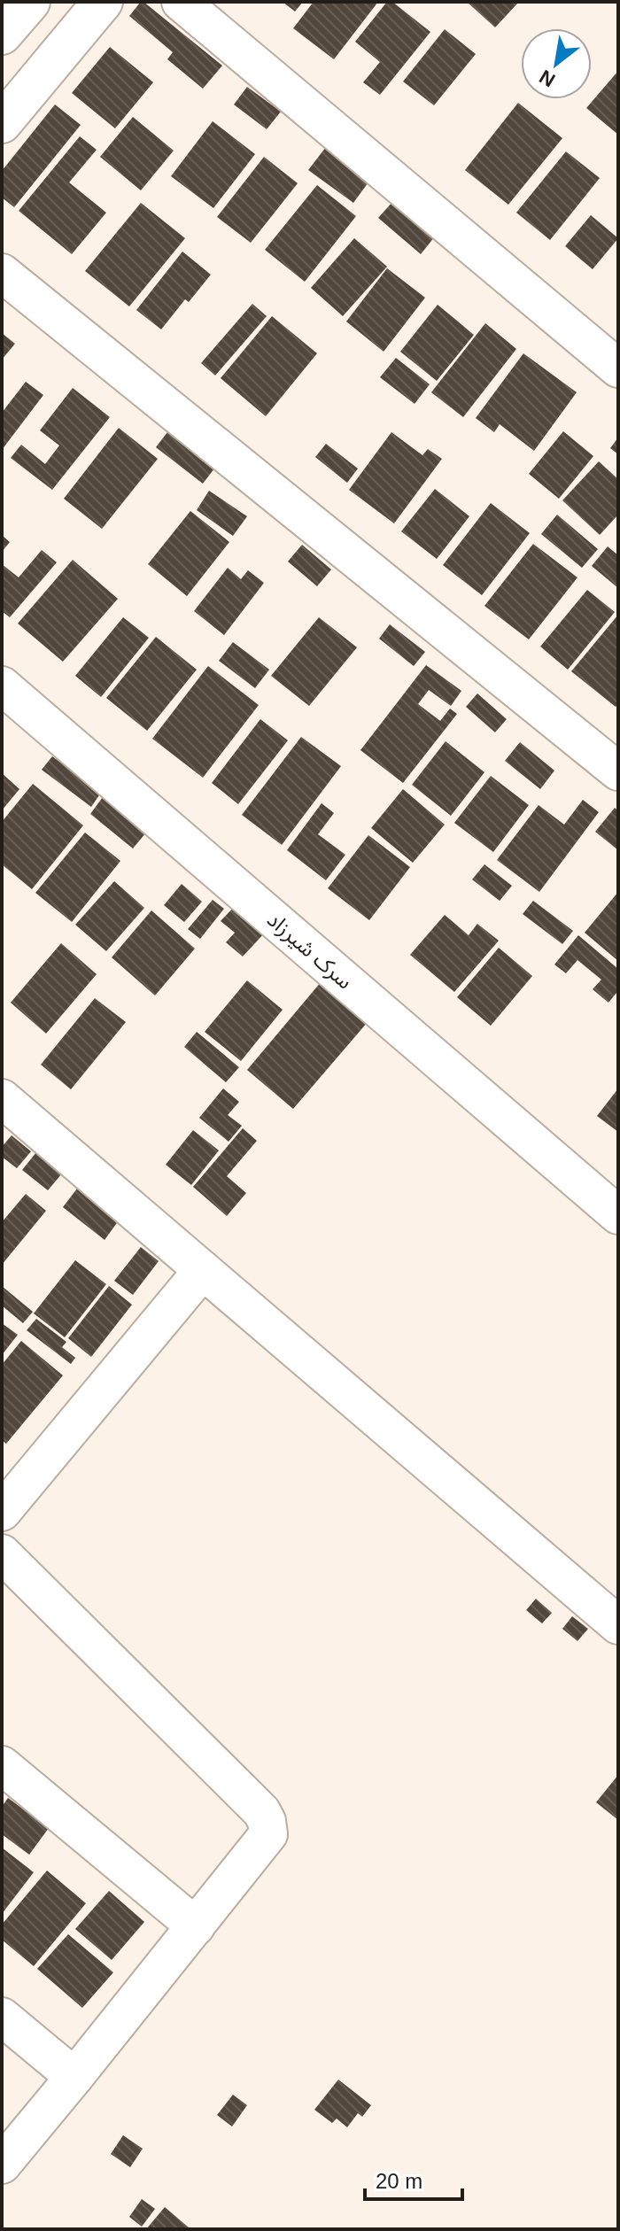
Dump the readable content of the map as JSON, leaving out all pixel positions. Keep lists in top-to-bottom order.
{
  "streets": {
    "street": ["سرک شیرزاد"]
  },
  "scale_bar": "20 m",
  "north": "bottom left"
}
